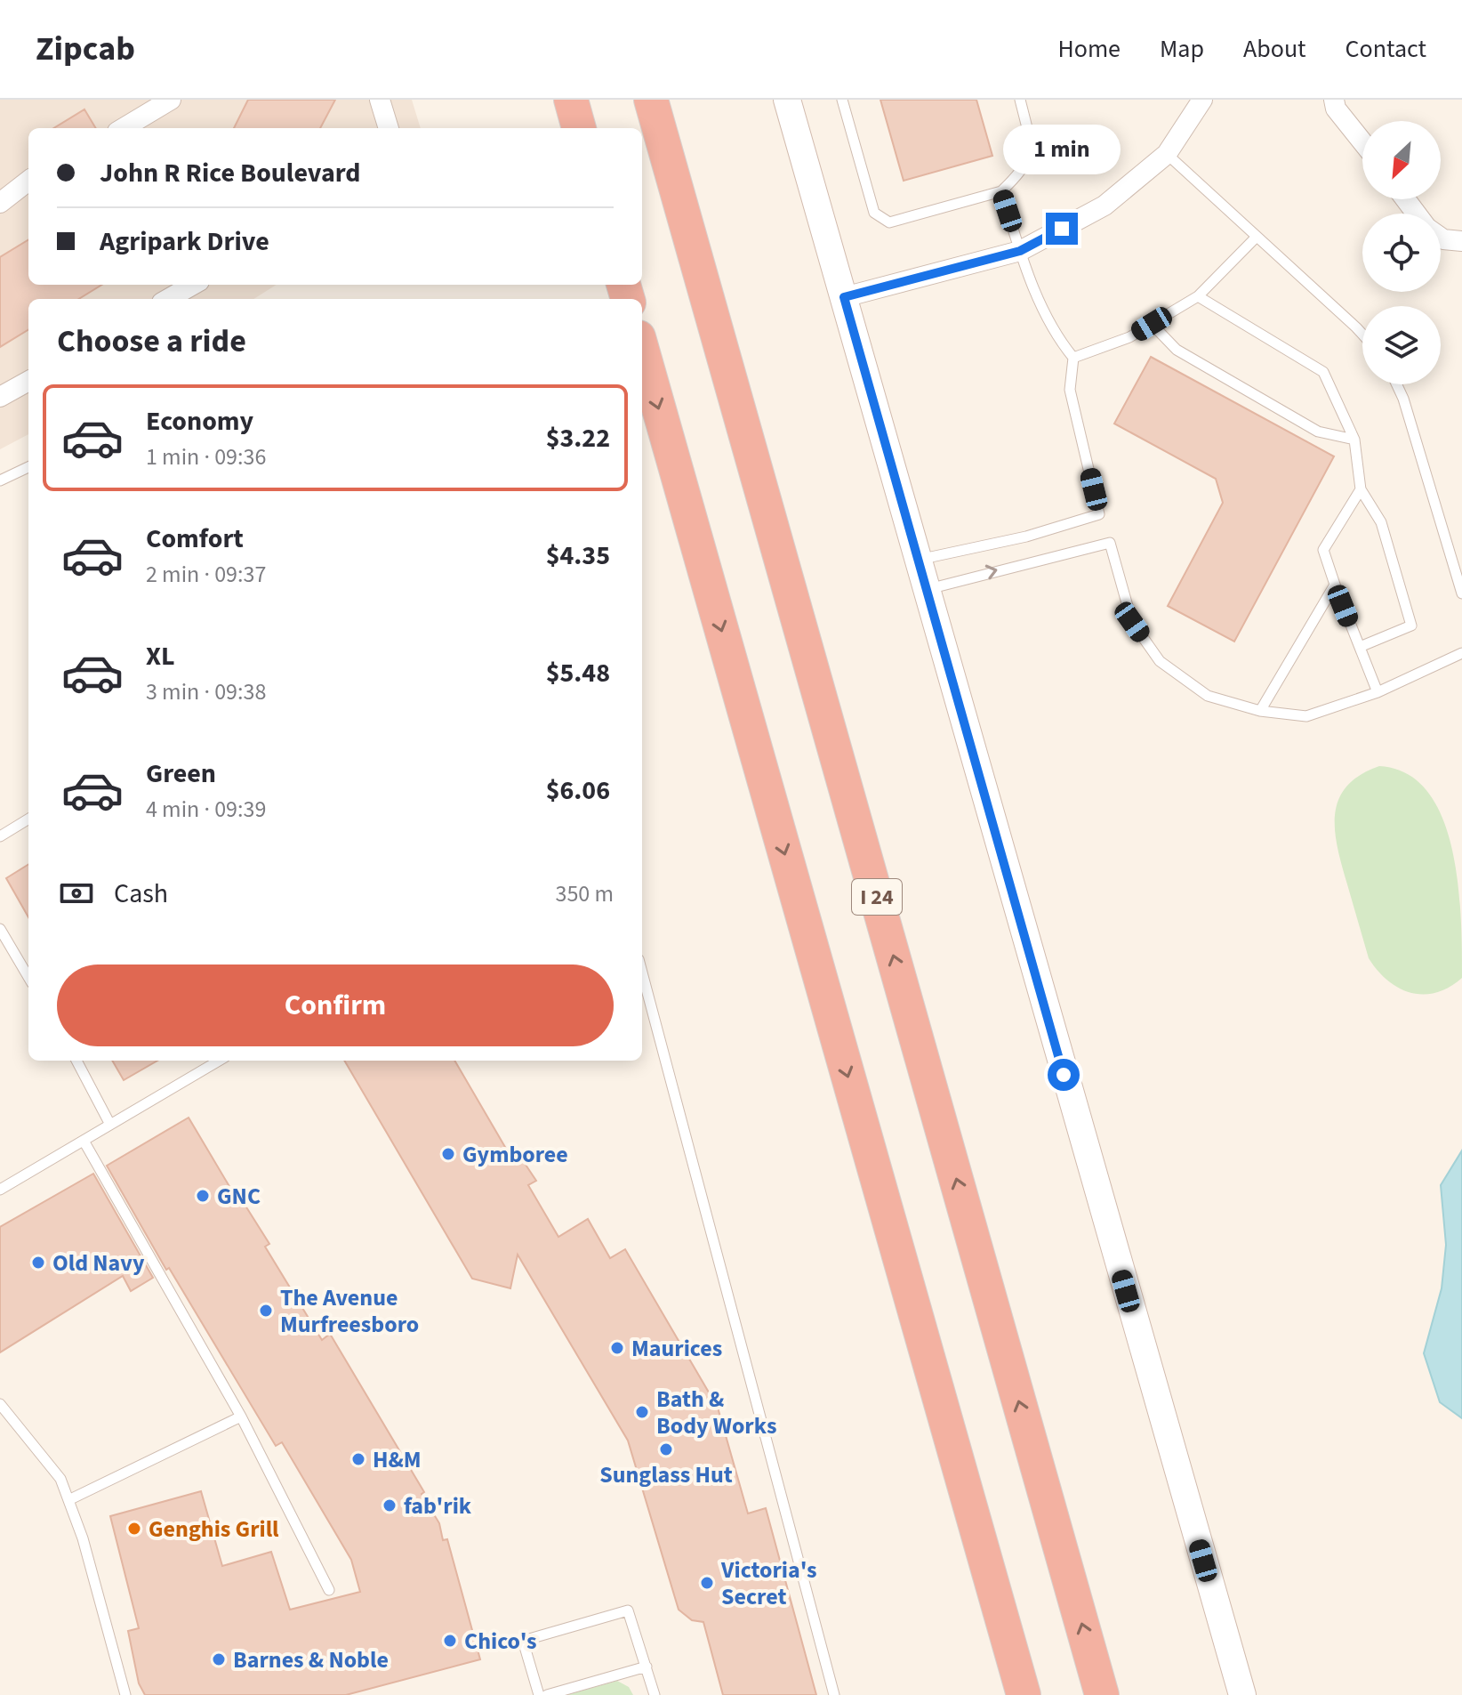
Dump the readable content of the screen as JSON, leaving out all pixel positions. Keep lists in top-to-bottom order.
{
  "streets": {
    "highway": ["I 24"]
  },
  "places": [
    "Gymboree",
    "GNC",
    "Old Navy",
    "The Avenue Murfreesboro",
    "Maurices",
    "Bath & Body Works",
    "Sunglass Hut",
    "H&M",
    "fab'rik",
    "Genghis Grill",
    "Victoria's Secret",
    "Chico's",
    "Barnes & Noble"
  ],
  "north": "bottom left",
  "page": {
    "header": "Zipcab",
    "nav": [
      "Home",
      "Map",
      "About",
      "Contact"
    ],
    "bubble": "1 min",
    "banner": ["John R Rice Boulevard", "Agripark Drive"],
    "heading": "Choose a ride",
    "list": [
      {
        "name": "Economy",
        "note": "1 min · 09:36",
        "value": "$3.22"
      },
      {
        "name": "Comfort",
        "note": "2 min · 09:37",
        "value": "$4.35"
      },
      {
        "name": "XL",
        "note": "3 min · 09:38",
        "value": "$5.48"
      },
      {
        "name": "Green",
        "note": "4 min · 09:39",
        "value": "$6.06"
      }
    ],
    "pay": ["Cash", "350 m"],
    "buttons": "Confirm"
  }
}
